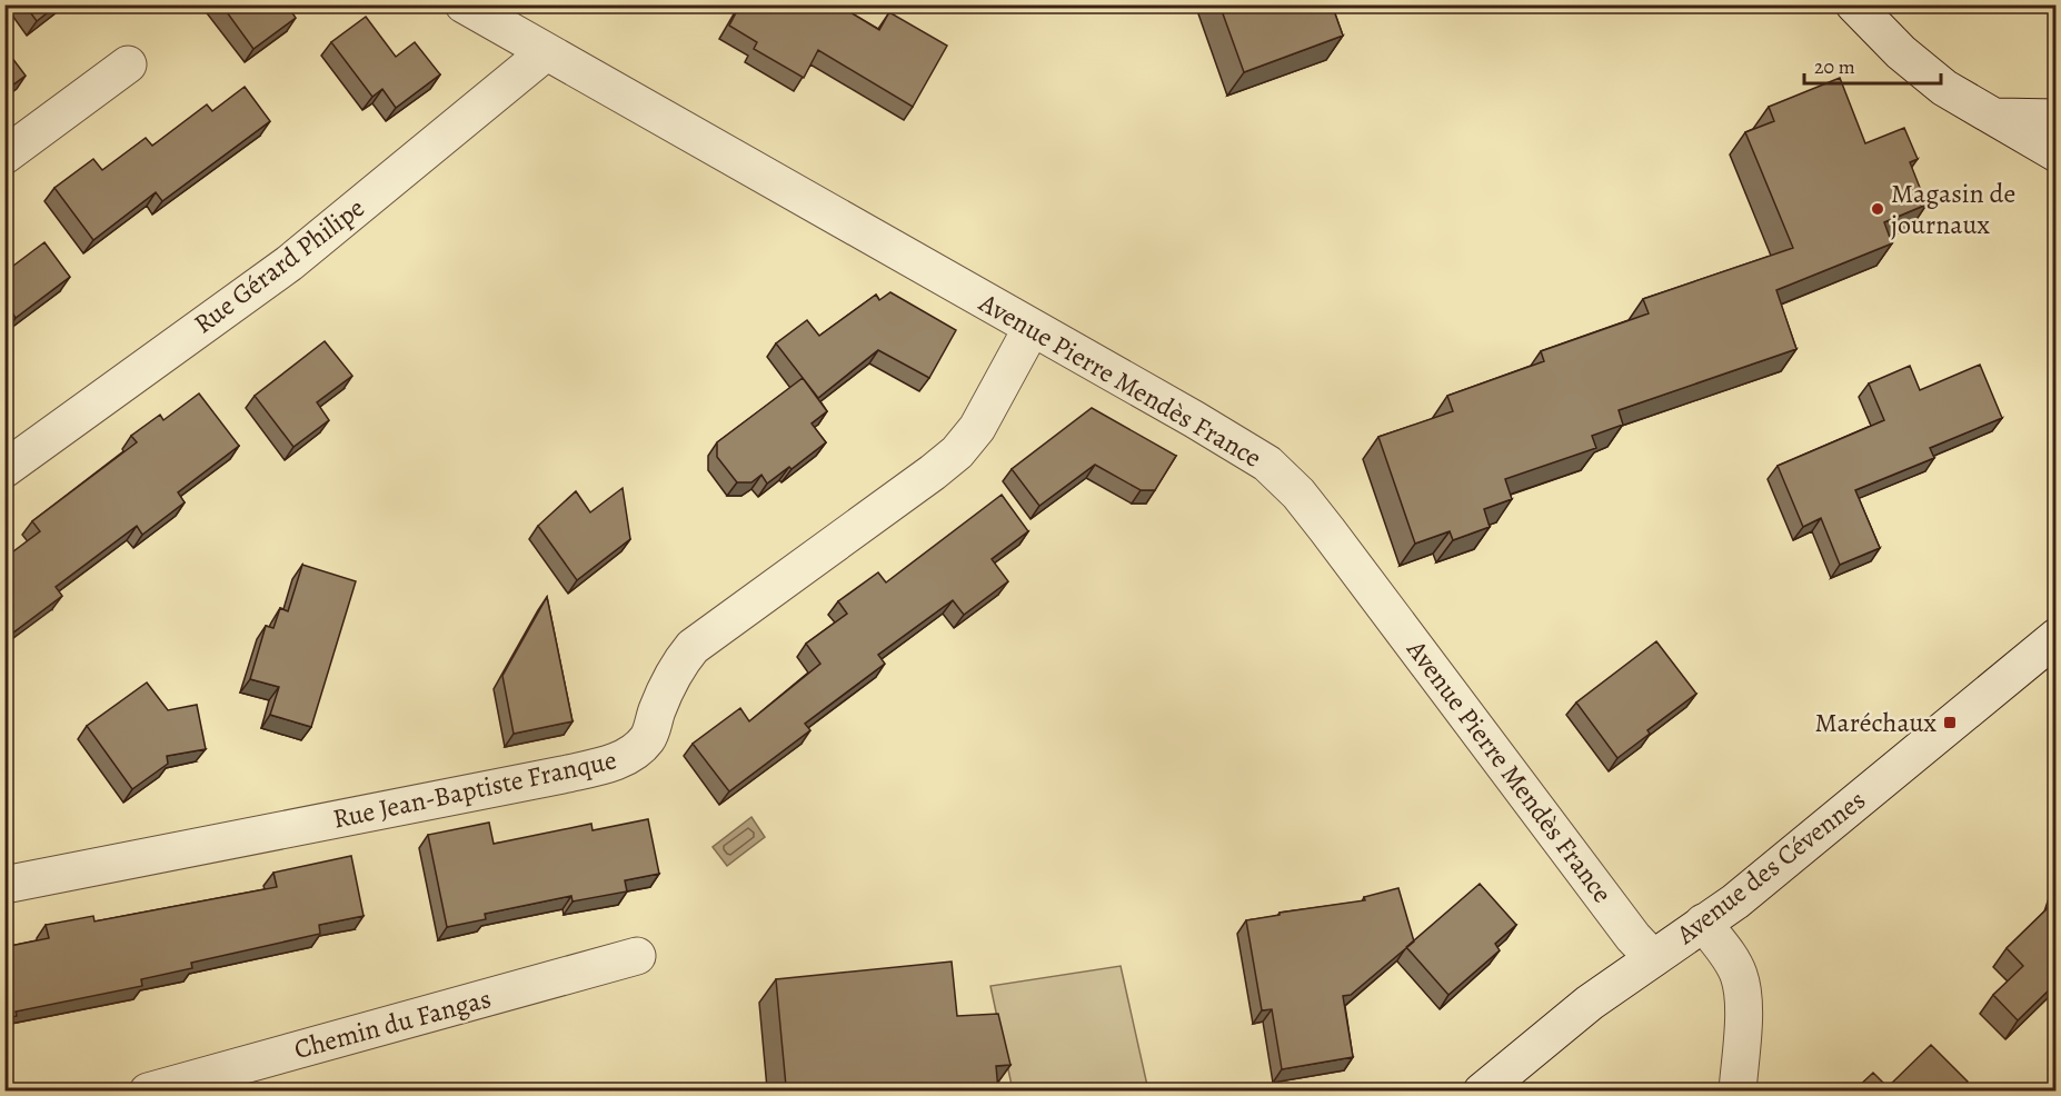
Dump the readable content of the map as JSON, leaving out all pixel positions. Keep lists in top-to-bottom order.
{
  "streets": {
    "street": [
      "Rue Gérard Philipe",
      "Avenue Pierre Mendès France",
      "Rue Jean-Baptiste Franque",
      "Avenue des Cévennes",
      "Chemin du Fangas"
    ]
  },
  "crossings": [
    ["Rue Gérard Philipe", "Avenue Pierre Mendès France"],
    ["Avenue Pierre Mendès France", "Rue Jean-Baptiste Franque"],
    ["Avenue Pierre Mendès France", "Avenue des Cévennes"]
  ],
  "places": {
    "other": ["Magasin de journaux"],
    "transit": ["Maréchaux"]
  },
  "scale_bar": "20 m"
}
